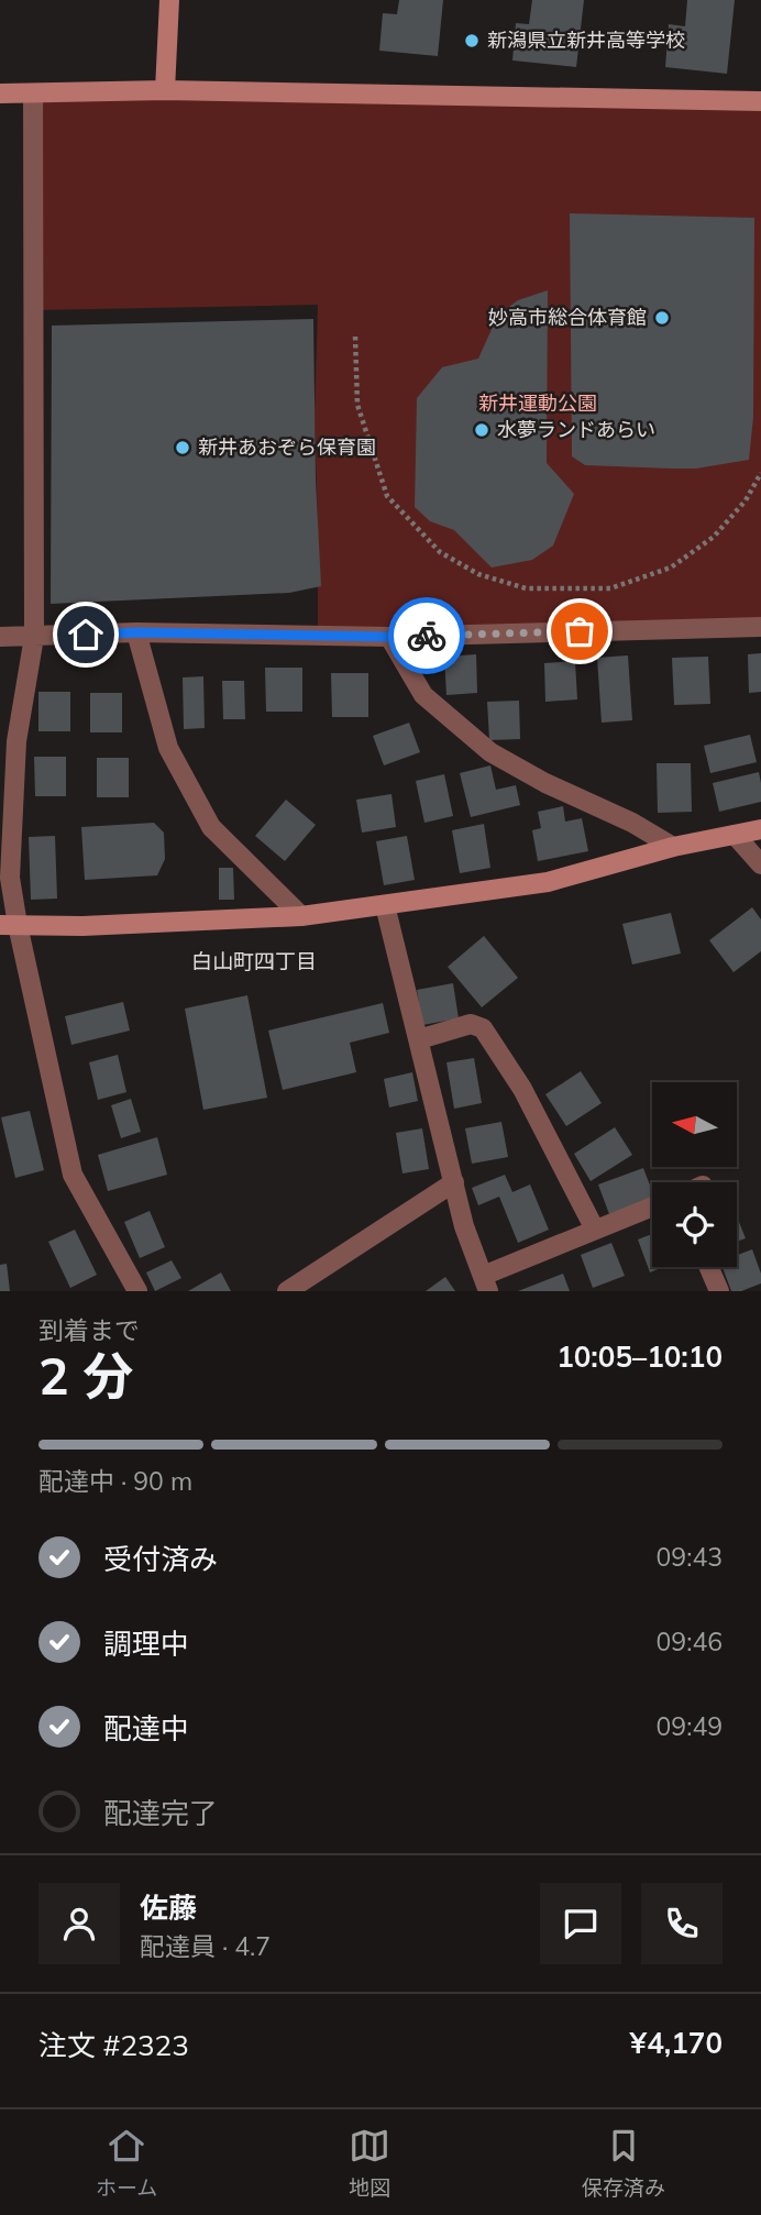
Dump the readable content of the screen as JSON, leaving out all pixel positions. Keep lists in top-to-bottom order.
{
  "districts": ["白山町四丁目"],
  "parks": ["新井運動公園"],
  "places": [
    "新潟県立新井高等学校",
    "妙高市総合体育館",
    "水夢ランドあらい",
    "新井あおぞら保育園"
  ],
  "north": "left",
  "page": {
    "heading": ["2 分", "到着まで", "10:05–10:10"],
    "panel": [
      "佐藤",
      "配達員 · 4.7",
      "注文 #2323",
      "¥4,170"
    ],
    "bar": "配達中 · 90 m",
    "list": [
      ["受付済み", "09:43"],
      ["調理中", "09:46"],
      ["配達中", "09:49"],
      "配達完了"
    ],
    "tabs": ["ホーム", "地図", "保存済み"]
  }
}
